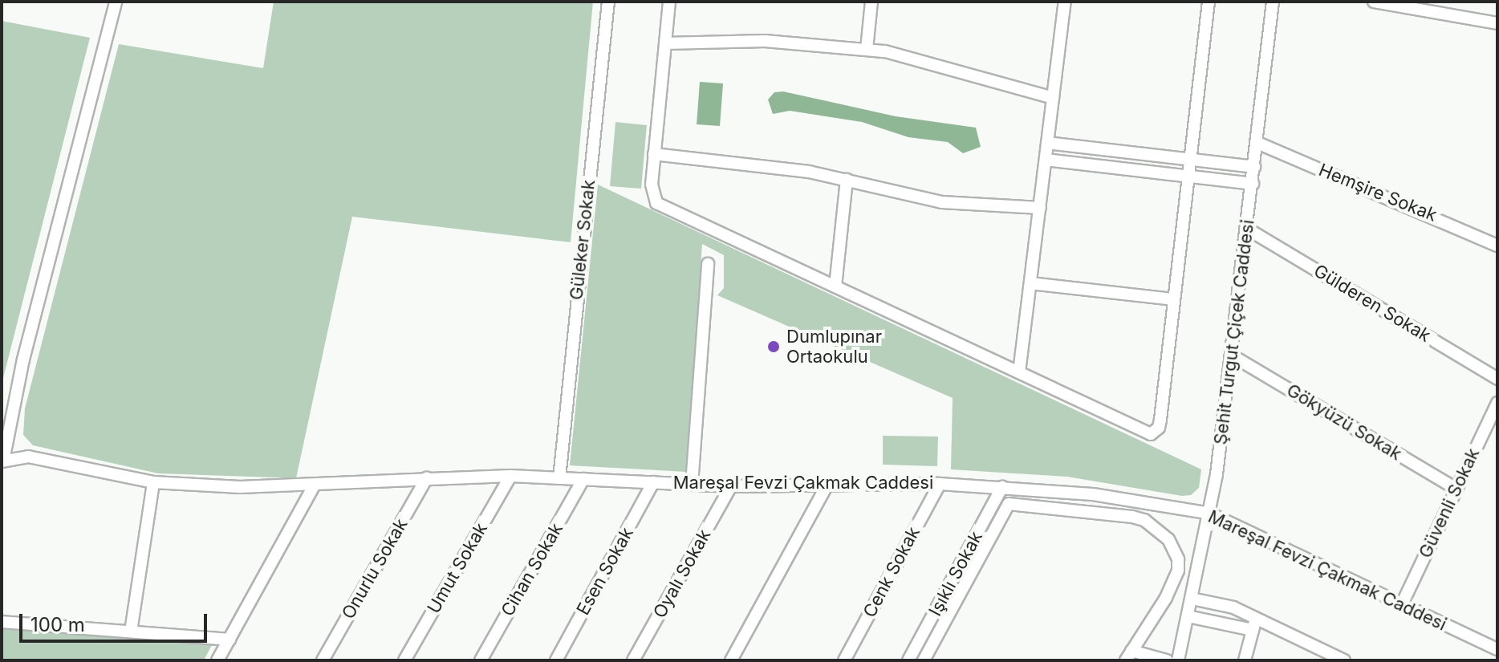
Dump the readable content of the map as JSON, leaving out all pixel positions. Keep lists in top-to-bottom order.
{
  "streets": {
    "street": [
      "Hemşire Sokak",
      "Güleker Sokak",
      "Gülderen Sokak",
      "Şehit Turgut Çiçek Caddesi",
      "Gökyüzü Sokak",
      "Mareşal Fevzi Çakmak Caddesi",
      "Güvenli Sokak",
      "Umut Sokak",
      "Onurlu Sokak",
      "Cihan Sokak",
      "Esen Sokak",
      "Cenk Sokak",
      "Oyalı Sokak",
      "Işıklı Sokak"
    ]
  },
  "crossings": [
    ["Hemşire Sokak", "Şehit Turgut Çiçek Caddesi"],
    ["Güleker Sokak", "Mareşal Fevzi Çakmak Caddesi"],
    ["Gülderen Sokak", "Şehit Turgut Çiçek Caddesi"],
    ["Şehit Turgut Çiçek Caddesi", "Gökyüzü Sokak"],
    ["Şehit Turgut Çiçek Caddesi", "Mareşal Fevzi Çakmak Caddesi"],
    ["Gökyüzü Sokak", "Güvenli Sokak"],
    ["Mareşal Fevzi Çakmak Caddesi", "Güvenli Sokak"],
    ["Mareşal Fevzi Çakmak Caddesi", "Umut Sokak"],
    ["Mareşal Fevzi Çakmak Caddesi", "Onurlu Sokak"],
    ["Mareşal Fevzi Çakmak Caddesi", "Cihan Sokak"],
    ["Mareşal Fevzi Çakmak Caddesi", "Esen Sokak"],
    ["Mareşal Fevzi Çakmak Caddesi", "Cenk Sokak"],
    ["Mareşal Fevzi Çakmak Caddesi", "Oyalı Sokak"],
    ["Mareşal Fevzi Çakmak Caddesi", "Işıklı Sokak"]
  ],
  "places": ["Dumlupınar Ortaokulu"],
  "scale_bar": "100 m"
}
